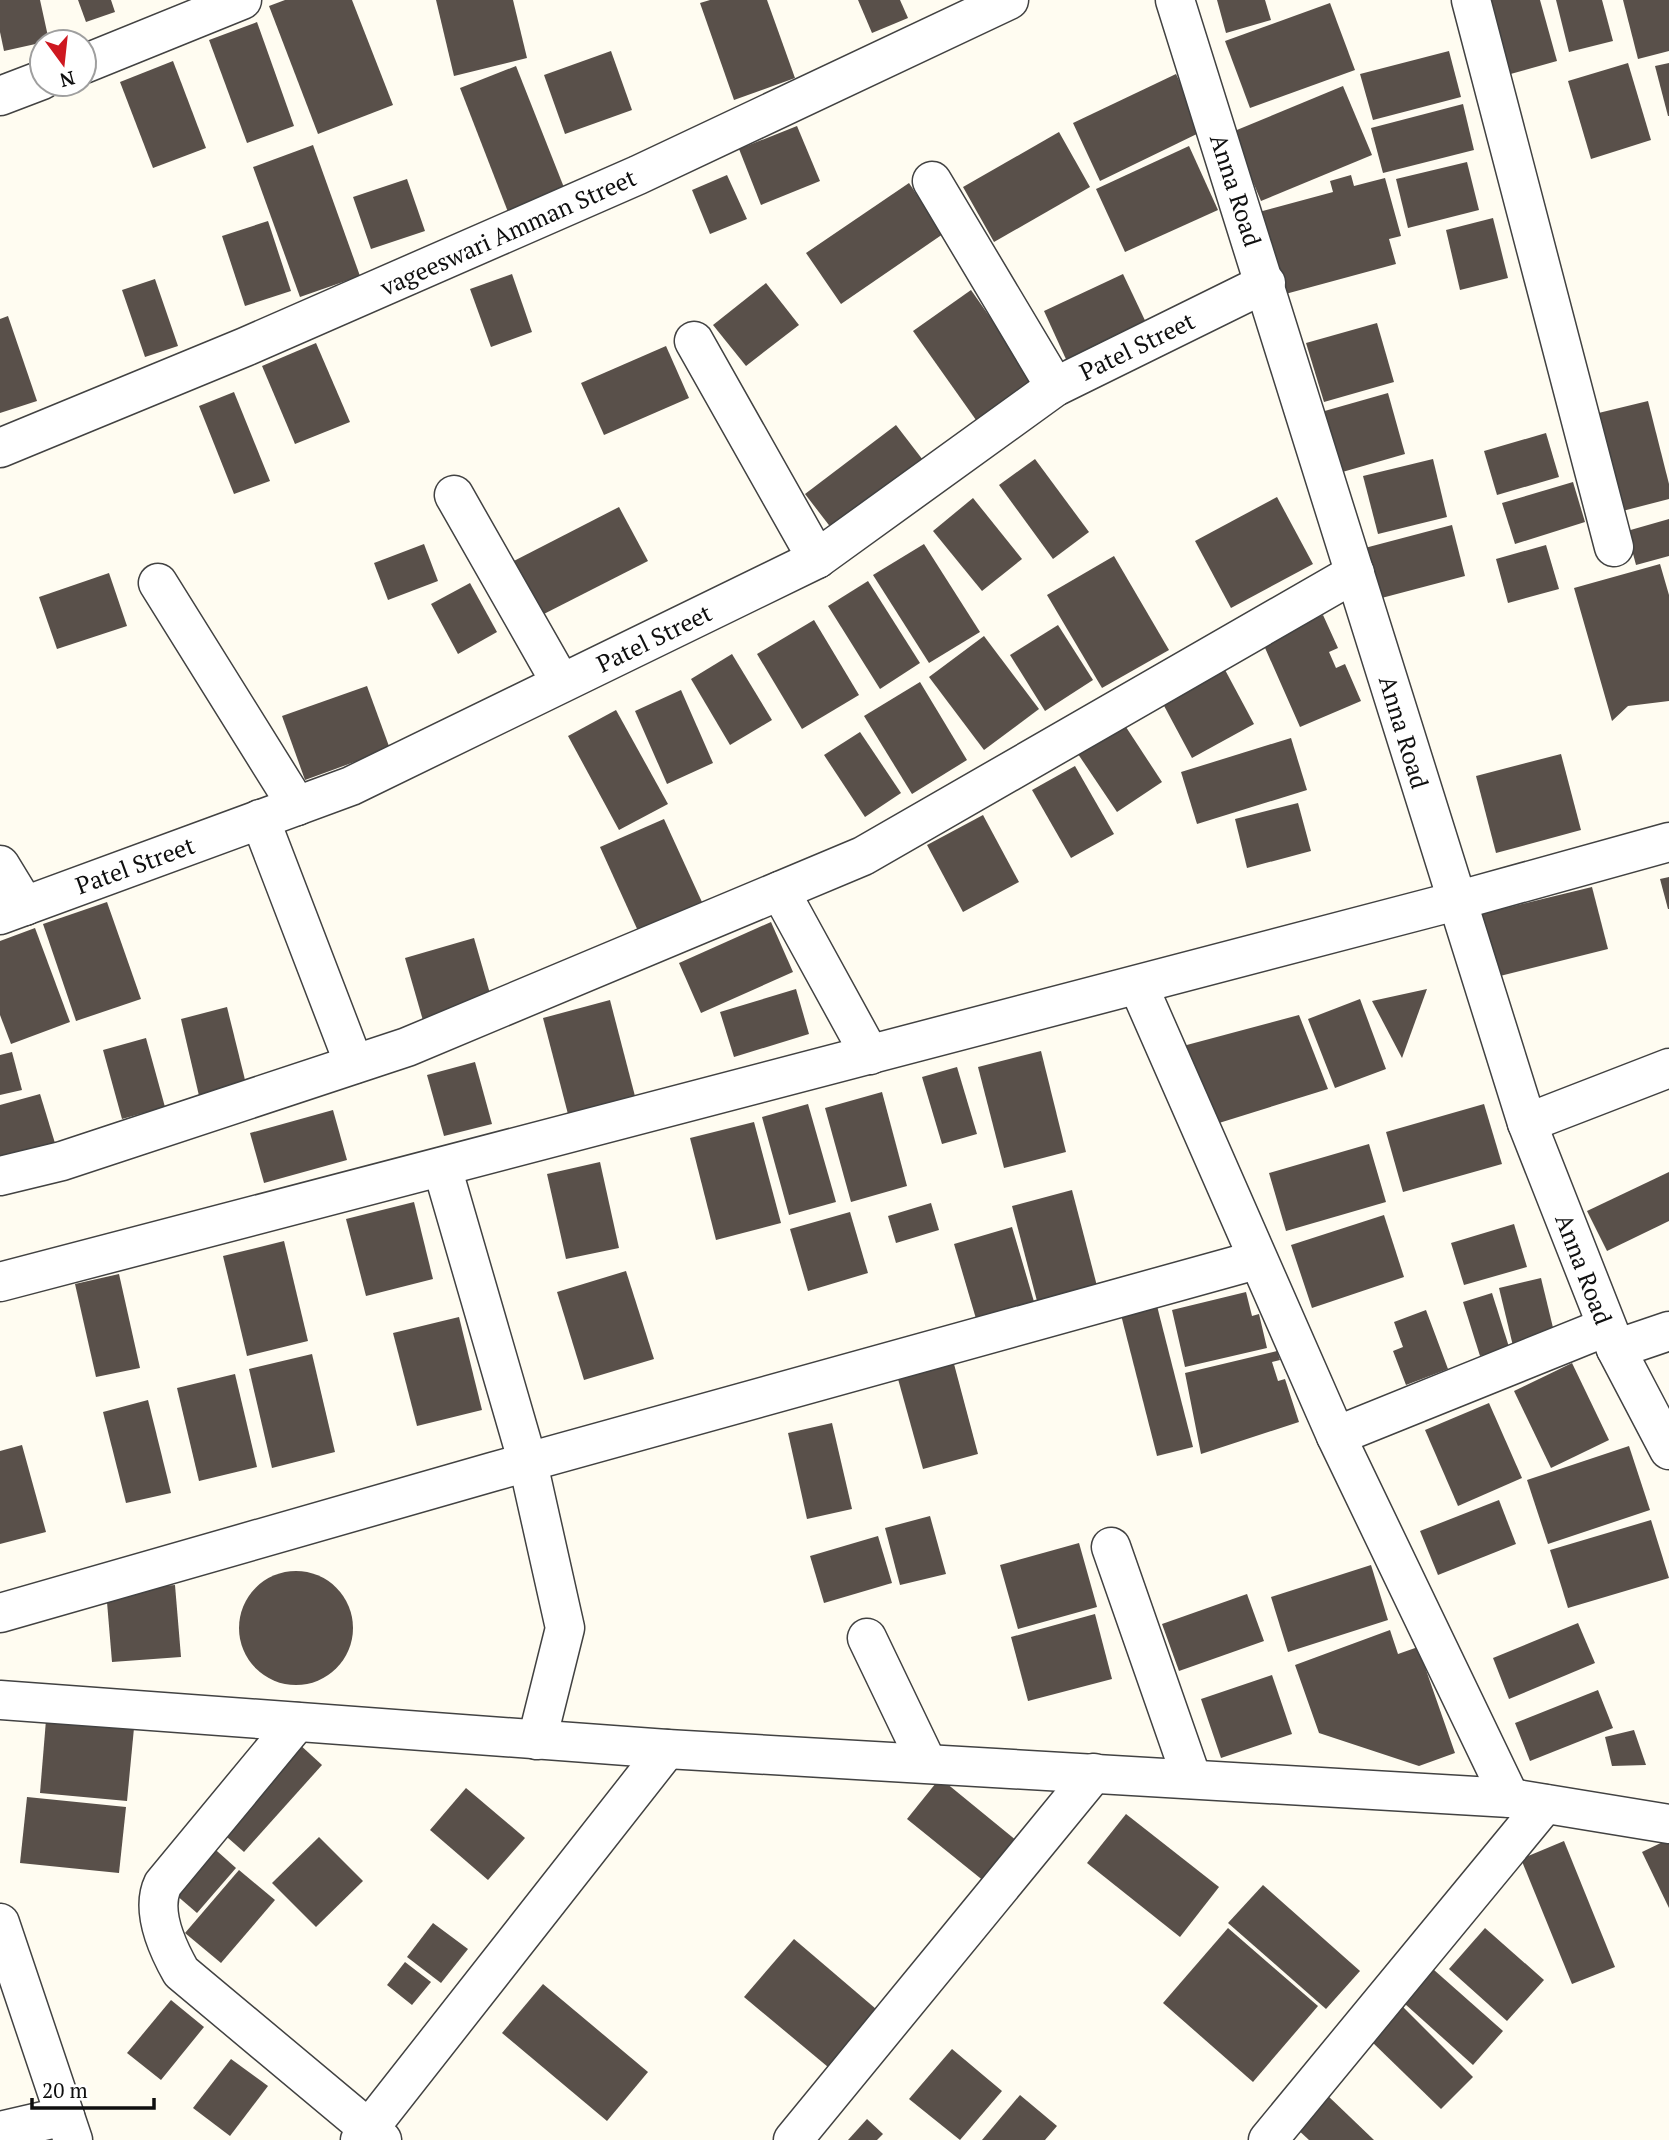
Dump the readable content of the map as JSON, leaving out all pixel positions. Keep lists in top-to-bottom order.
{
  "streets": {
    "street": ["Anna Road", "vageeswari Amman Street", "Patel Street"]
  },
  "crossings": [
    ["Anna Road", "Patel Street"]
  ],
  "scale_bar": "20 m",
  "north": "bottom"
}
